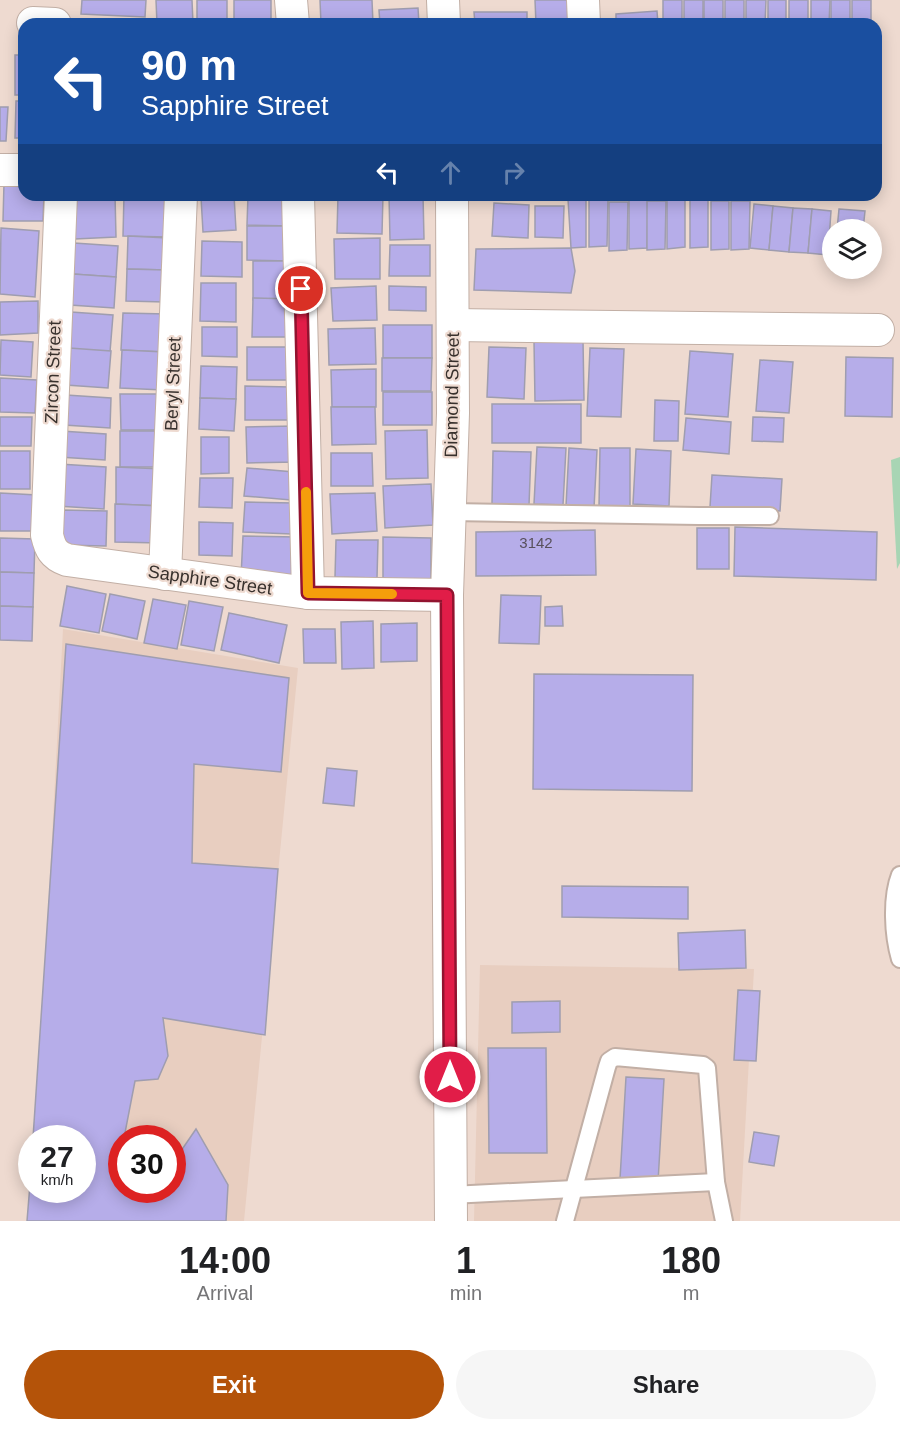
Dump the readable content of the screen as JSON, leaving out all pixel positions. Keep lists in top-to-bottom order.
{
  "streets": {
    "street": [
      "Zircon Street",
      "Beryl Street",
      "Diamond Street",
      "Sapphire Street"
    ]
  },
  "crossings": [
    ["Zircon Street", "Sapphire Street"],
    ["Beryl Street", "Sapphire Street"],
    ["Diamond Street", "Sapphire Street"]
  ],
  "house_numbers": ["3142"],
  "page": {
    "turn": ["90 m", "Sapphire Street"],
    "speed": "27 km/h",
    "limit": "30",
    "eta": [
      "14:00",
      "Arrival",
      "1",
      "min",
      "180",
      "m"
    ],
    "buttons": ["Exit", "Share"]
  }
}
